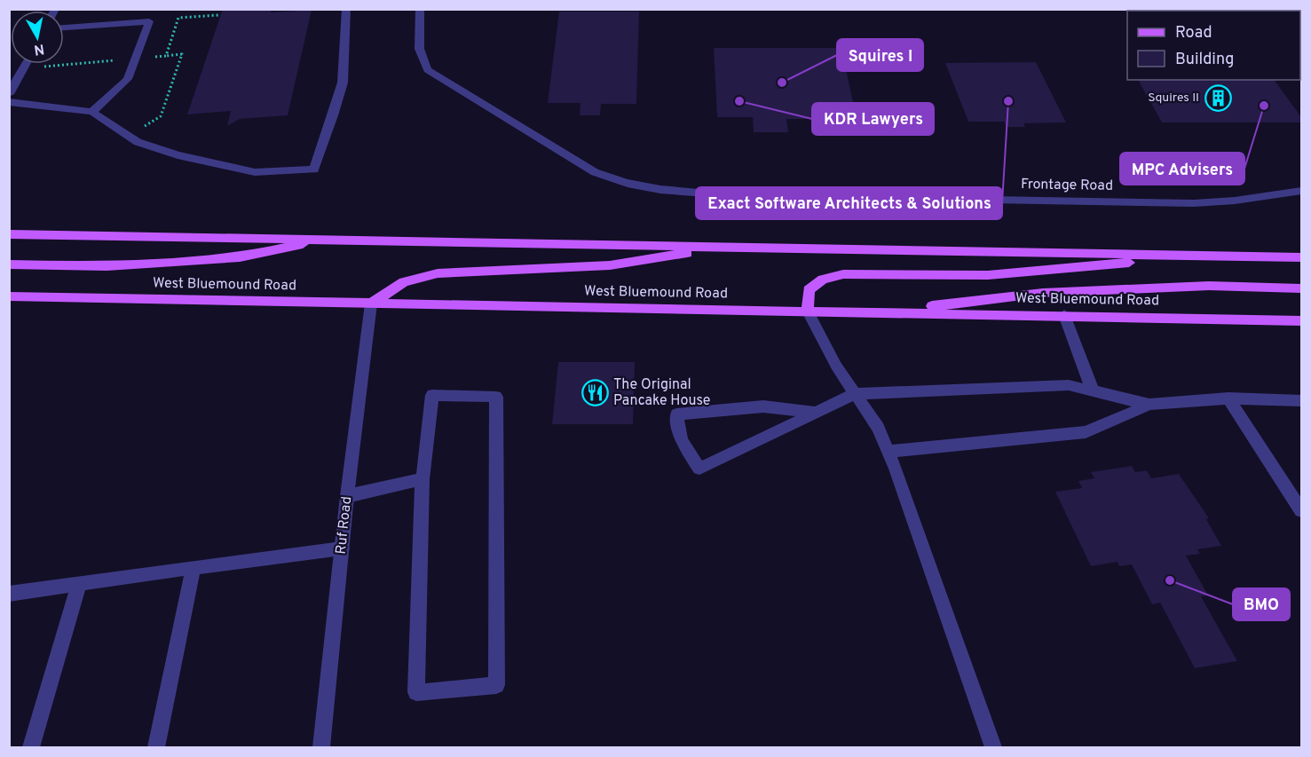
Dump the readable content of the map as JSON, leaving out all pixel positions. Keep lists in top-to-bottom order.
{
  "streets": {
    "main road": ["West Bluemound Road"],
    "street": ["Frontage Road", "Ruf Road"]
  },
  "crossings": [
    ["West Bluemound Road", "Ruf Road"]
  ],
  "places": {
    "other": [
      "Squires I",
      "KDR Lawyers",
      "Exact Software Architects & Solutions",
      "MPC Advisers",
      "BMO"
    ],
    "building": ["Squires II"],
    "restaurant": ["The Original Pancake House"]
  },
  "legend": ["Road", "Building"],
  "north": "bottom"
}
